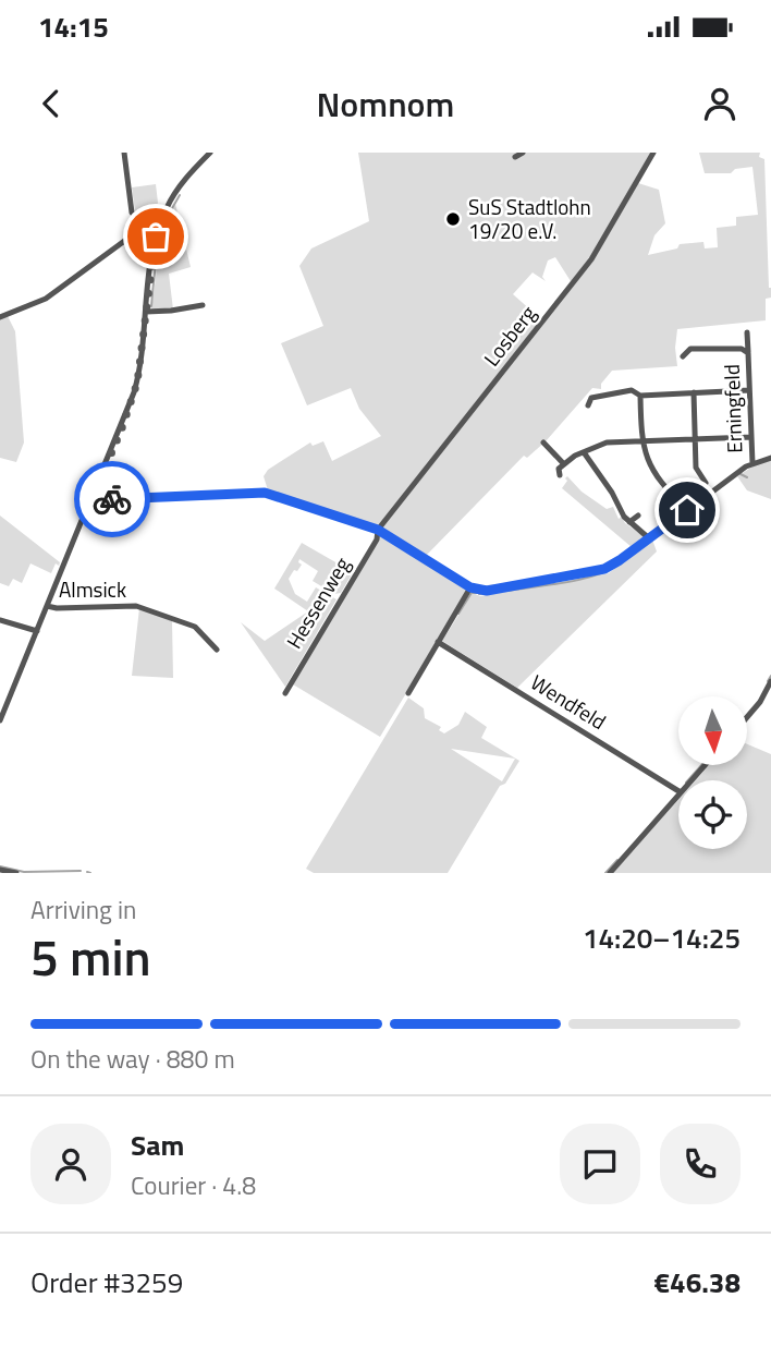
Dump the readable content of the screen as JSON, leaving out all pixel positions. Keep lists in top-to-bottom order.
{
  "streets": {
    "street": [
      "Losberg",
      "Erningfeld",
      "Almsick",
      "Hessenweg",
      "Wendfeld"
    ]
  },
  "crossings": [
    ["Losberg", "Hessenweg"]
  ],
  "places": ["SuS Stadtlohn 19/20 e.V."],
  "north": "bottom",
  "page": {
    "status": "14:15",
    "header": "Nomnom",
    "heading": ["5 min", "Arriving in", "14:20–14:25"],
    "panel": [
      "Sam",
      "Courier · 4.8",
      "Order #3259",
      "€46.38"
    ],
    "bar": "On the way · 880 m"
  }
}
